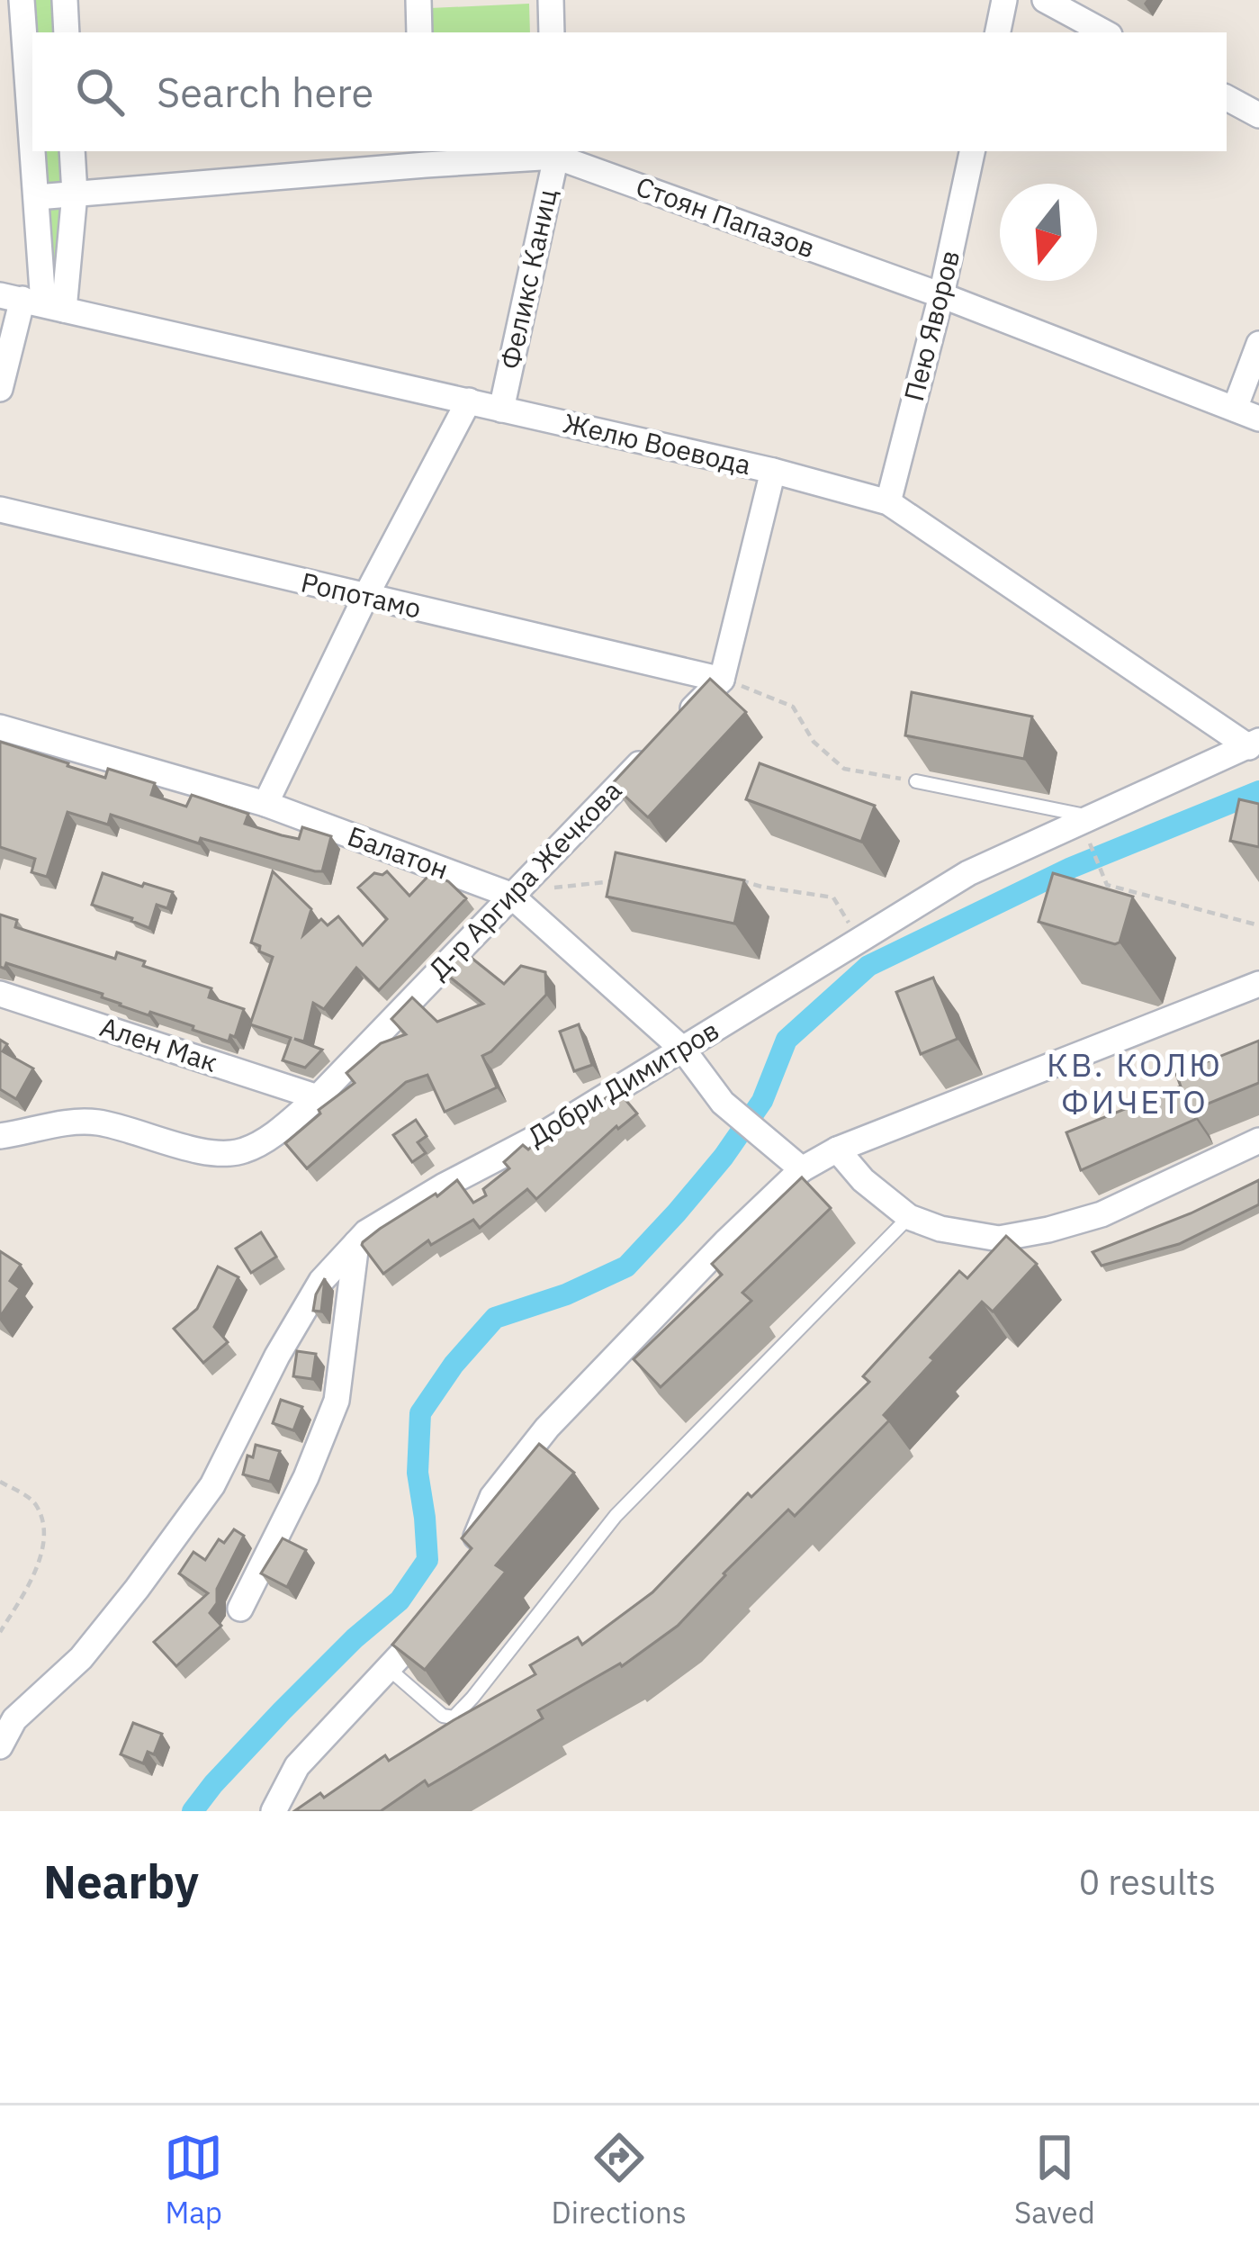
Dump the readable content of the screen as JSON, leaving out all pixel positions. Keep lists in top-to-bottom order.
{
  "streets": {
    "street": [
      "Стоян Папазов",
      "Феликс Каниц",
      "Пею Яворов",
      "Желю Воевода",
      "Ропотамо",
      "Балатон",
      "Д-р Аргира Жечкова",
      "Ален Мак",
      "Добри Димитров"
    ]
  },
  "crossings": [
    ["Стоян Папазов", "Феликс Каниц"],
    ["Стоян Папазов", "Пею Яворов"],
    ["Феликс Каниц", "Желю Воевода"],
    ["Пею Яворов", "Желю Воевода"],
    ["Желю Воевода", "Добри Димитров"],
    ["Балатон", "Д-р Аргира Жечкова"],
    ["Балатон", "Добри Димитров"],
    ["Д-р Аргира Жечкова", "Ален Мак"]
  ],
  "districts": ["КВ. КОЛЮ ФИЧЕТО"],
  "north": "bottom",
  "page": {
    "search": "Search here",
    "heading": ["Nearby", "0 results"],
    "nav": ["Map", "Directions", "Saved"]
  }
}
